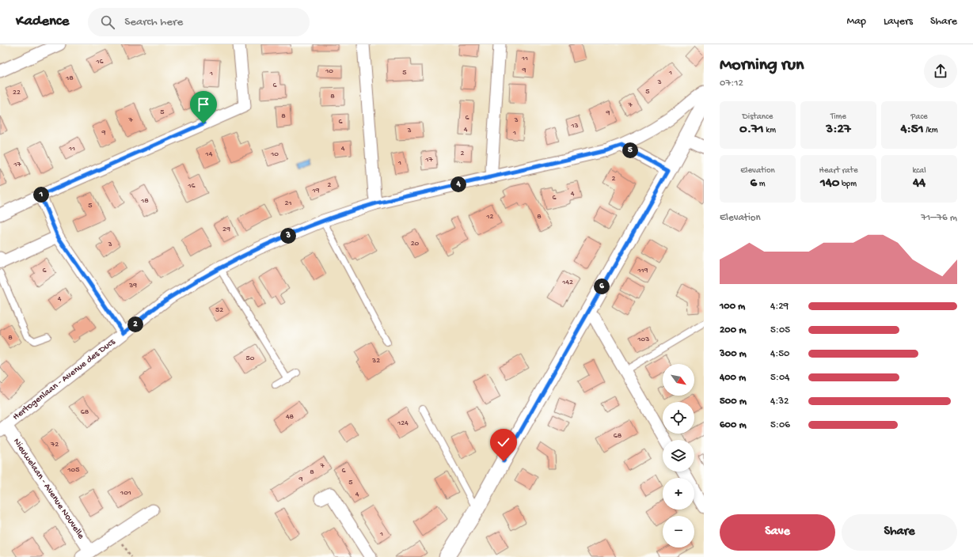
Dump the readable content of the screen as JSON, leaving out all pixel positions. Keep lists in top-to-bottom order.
{
  "streets": {
    "street": ["Hertogenlaan - Avenue des Ducs", "Nieuwelaan - Avenue Nouvelle"]
  },
  "crossings": [
    ["Hertogenlaan - Avenue des Ducs", "Nieuwelaan - Avenue Nouvelle"]
  ],
  "house_numbers": [
    "11",
    "16",
    "9",
    "10",
    "5",
    "1",
    "1",
    "18",
    "3",
    "6",
    "5",
    "22",
    "8",
    "7",
    "5",
    "9",
    "8",
    "6",
    "7",
    "3",
    "6",
    "13",
    "4",
    "3",
    "9",
    "1",
    "11",
    "4",
    "2",
    "14",
    "10",
    "17",
    "1",
    "17",
    "2",
    "2",
    "16",
    "19",
    "4",
    "6",
    "18",
    "21",
    "5",
    "12",
    "8",
    "29",
    "20",
    "3",
    "6",
    "119",
    "142",
    "39",
    "4",
    "52",
    "8",
    "103",
    "50",
    "32",
    "68",
    "48",
    "124",
    "68",
    "72",
    "7",
    "105",
    "6",
    "8",
    "9",
    "5",
    "101",
    "4",
    "1"
  ],
  "north": "bottom right",
  "page": {
    "header": "Kadence",
    "search": "Search here",
    "nav": ["Map", "Layers", "Share"],
    "heading": ["Morning run", "07:12"],
    "stats": [
      ["Distance", "0.71 km"],
      ["Time", "3:27"],
      ["Pace", "4:51 /km"],
      ["Elevation", "6 m"],
      ["Heart rate", "140 bpm"],
      ["kcal", "44"]
    ],
    "pins": [
      "5",
      "4",
      "1",
      "3",
      "6",
      "2"
    ],
    "chart": ["Elevation", "71–76 m"],
    "list": [
      {
        "name": "100 m",
        "note": "4:29"
      },
      {
        "name": "200 m",
        "note": "5:05"
      },
      {
        "name": "300 m",
        "note": "4:50"
      },
      {
        "name": "400 m",
        "note": "5:04"
      },
      {
        "name": "500 m",
        "note": "4:32"
      },
      {
        "name": "600 m",
        "note": "5:06"
      }
    ],
    "map_buttons": ["+", "−"],
    "buttons": ["Save", "Share"]
  }
}
